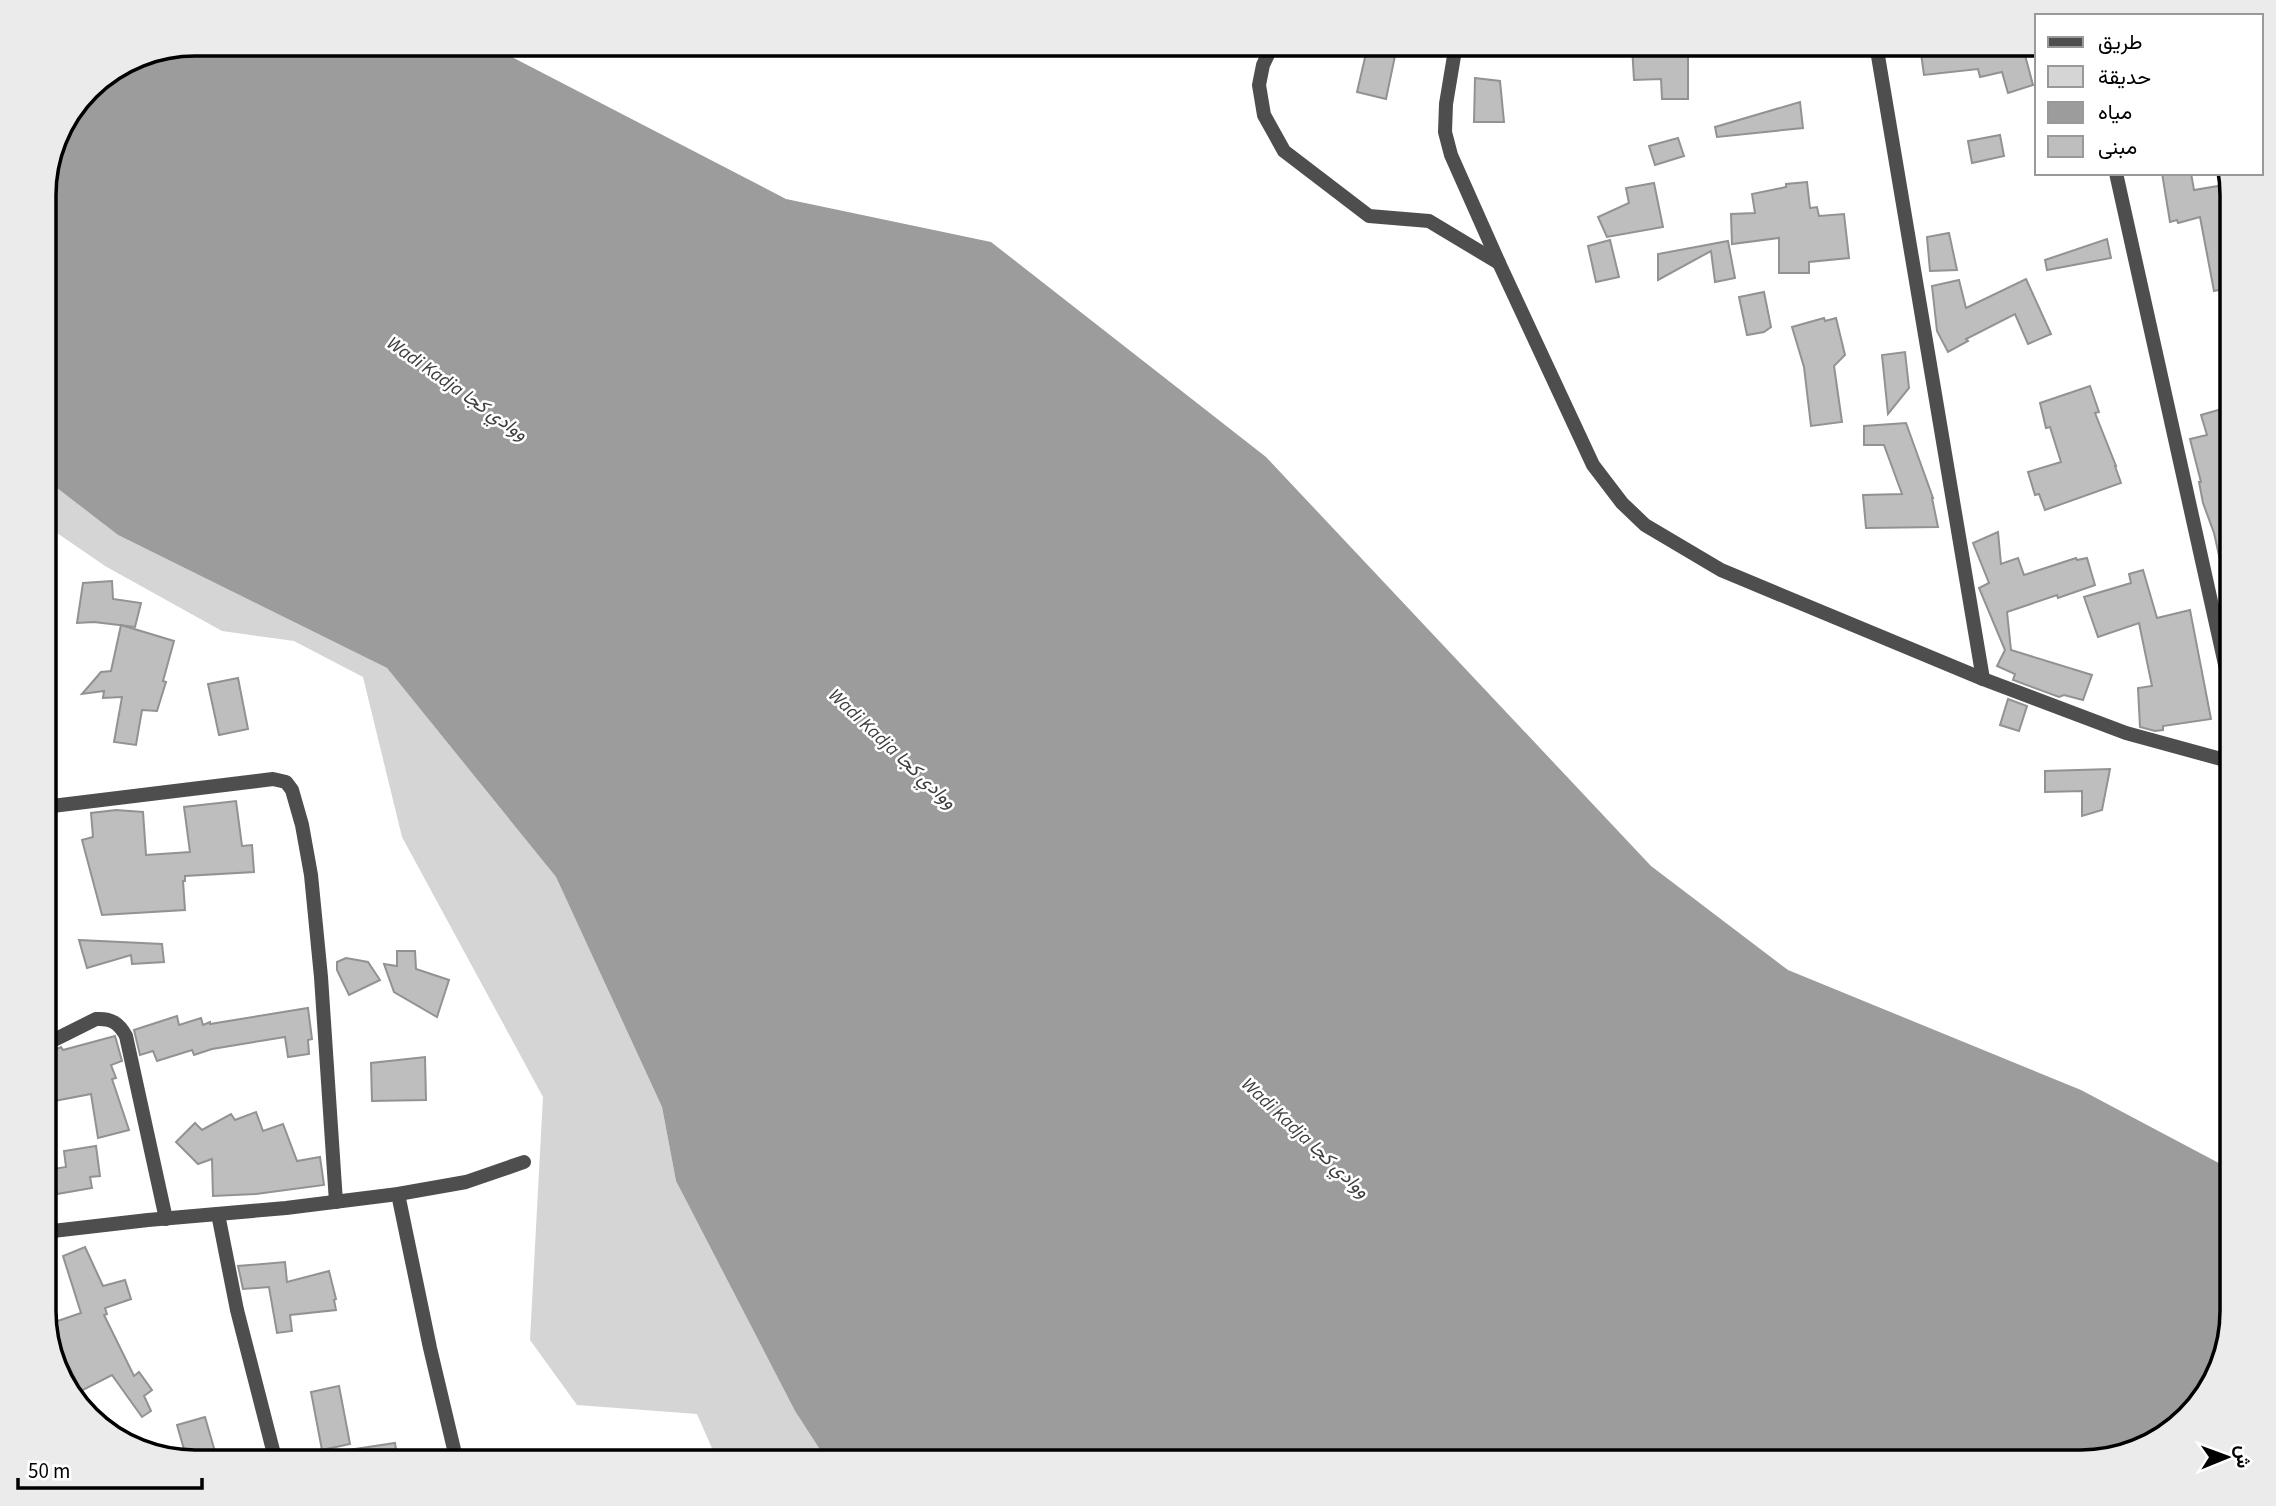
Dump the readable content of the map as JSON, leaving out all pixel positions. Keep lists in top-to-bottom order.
{
  "water": ["Wadi Kadja ووادي كجا"],
  "legend": [
    "طريق",
    "حديقة",
    "مياه",
    "مبنى"
  ],
  "scale_bar": "50 m",
  "north": "right"
}
